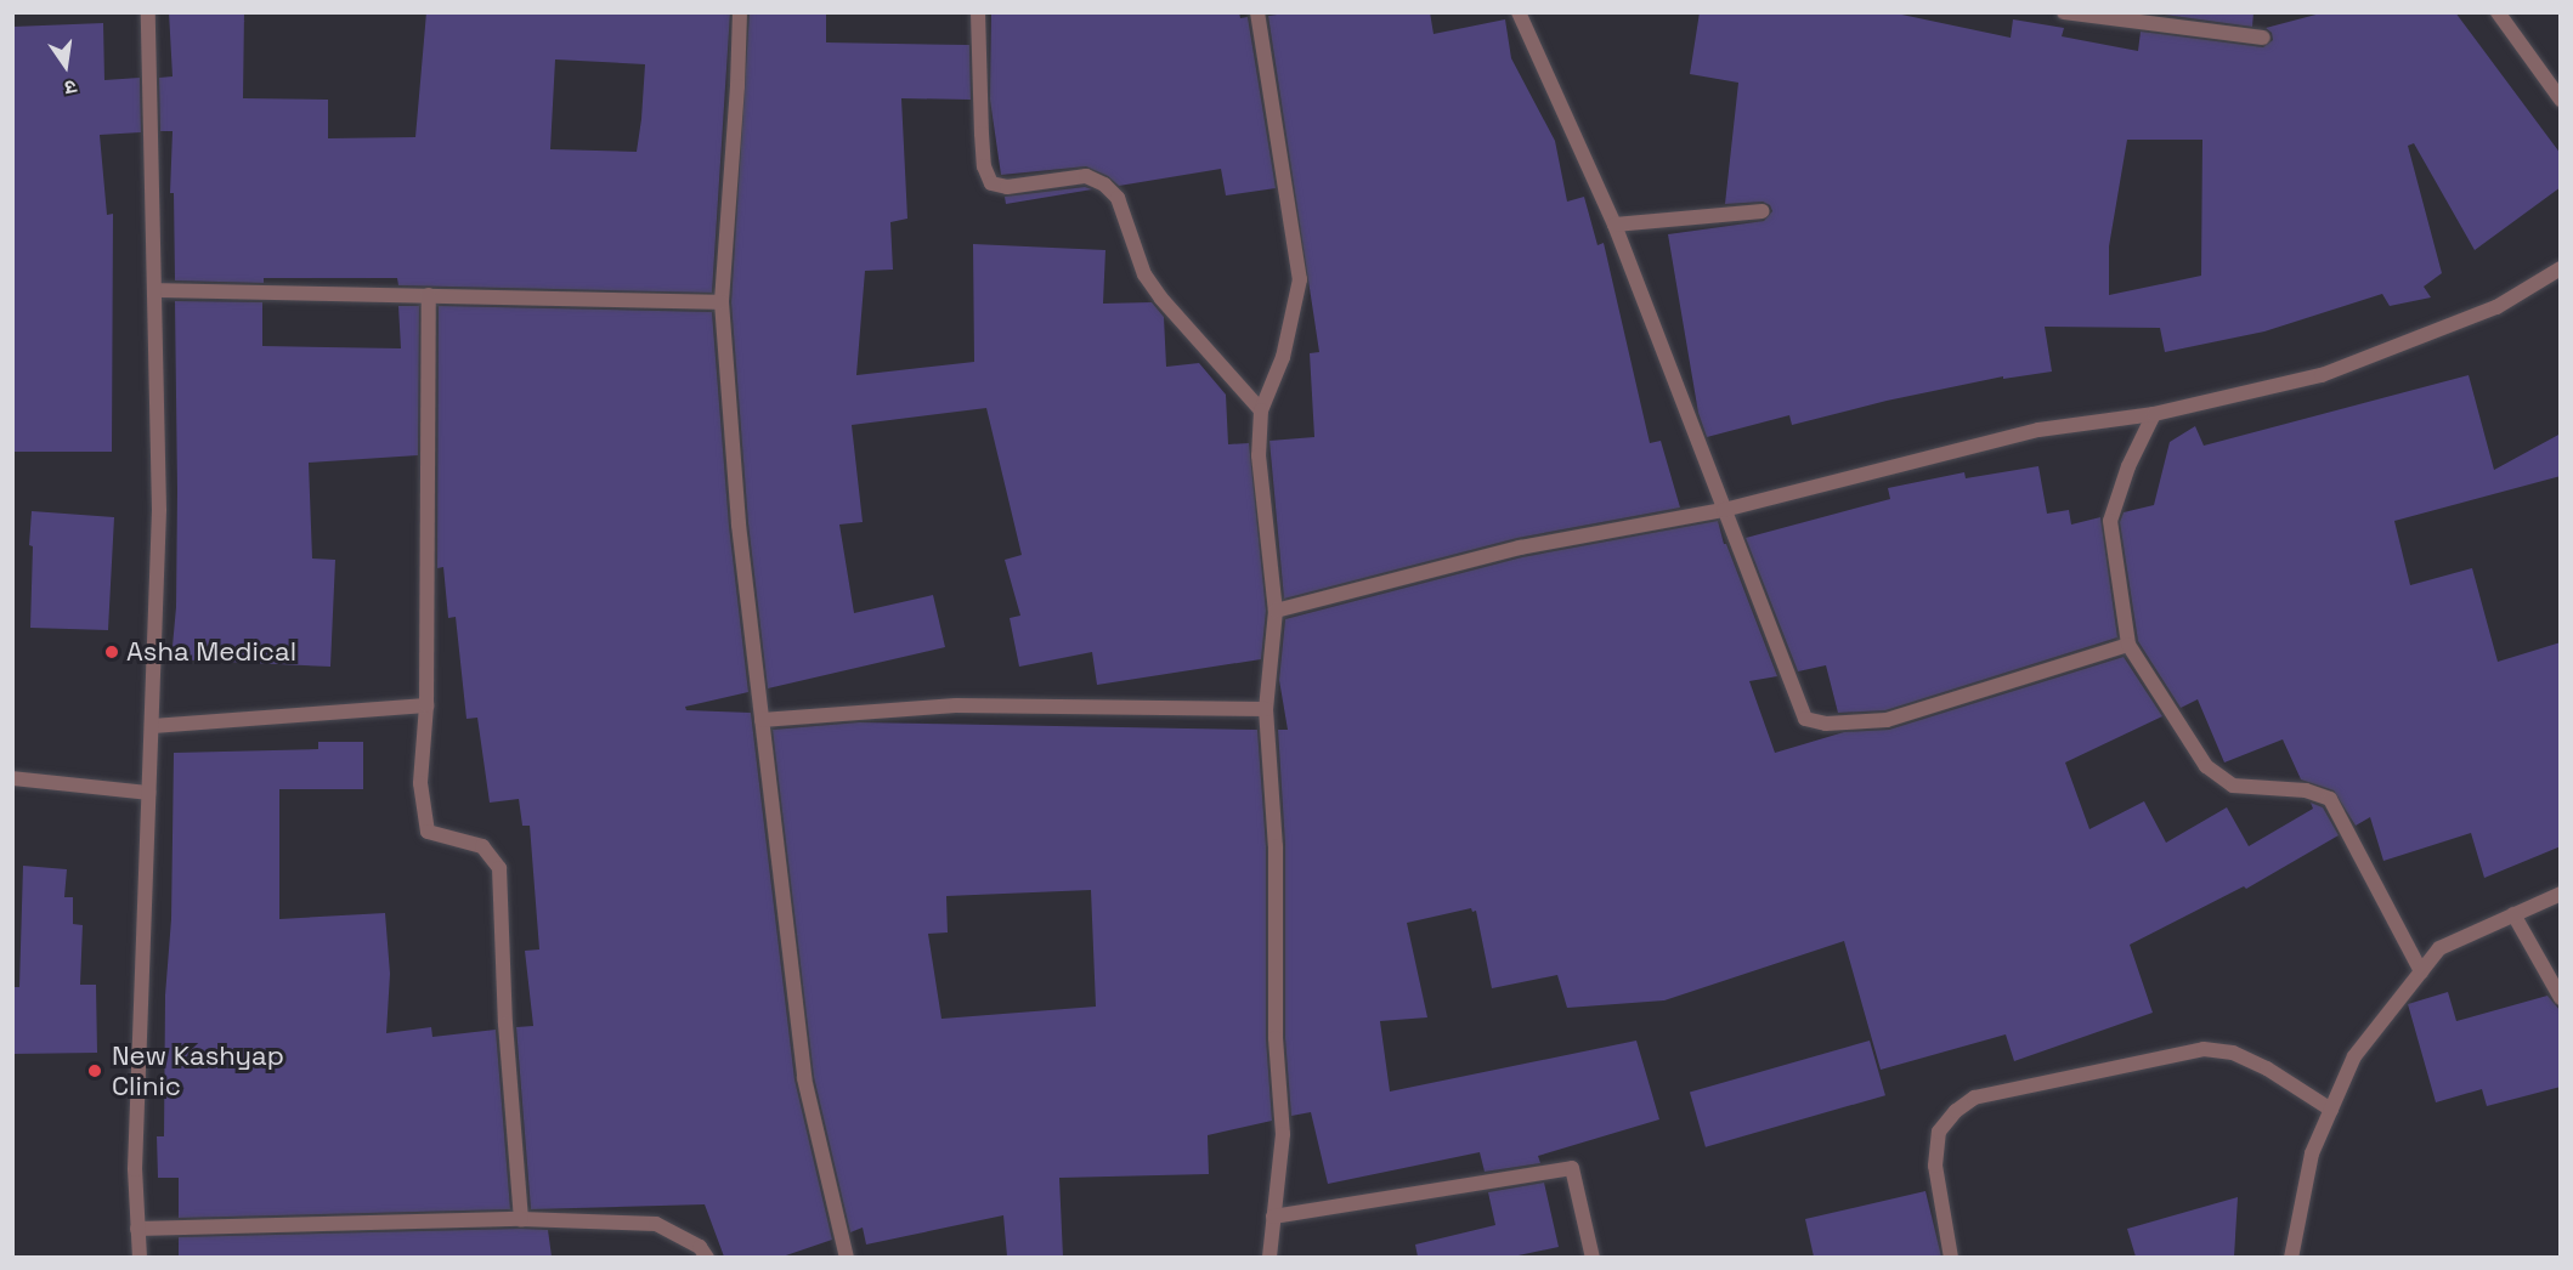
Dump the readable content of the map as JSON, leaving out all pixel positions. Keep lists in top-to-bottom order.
{
  "places": ["Asha Medical", "New Kashyap Clinic"],
  "north": "bottom"
}
